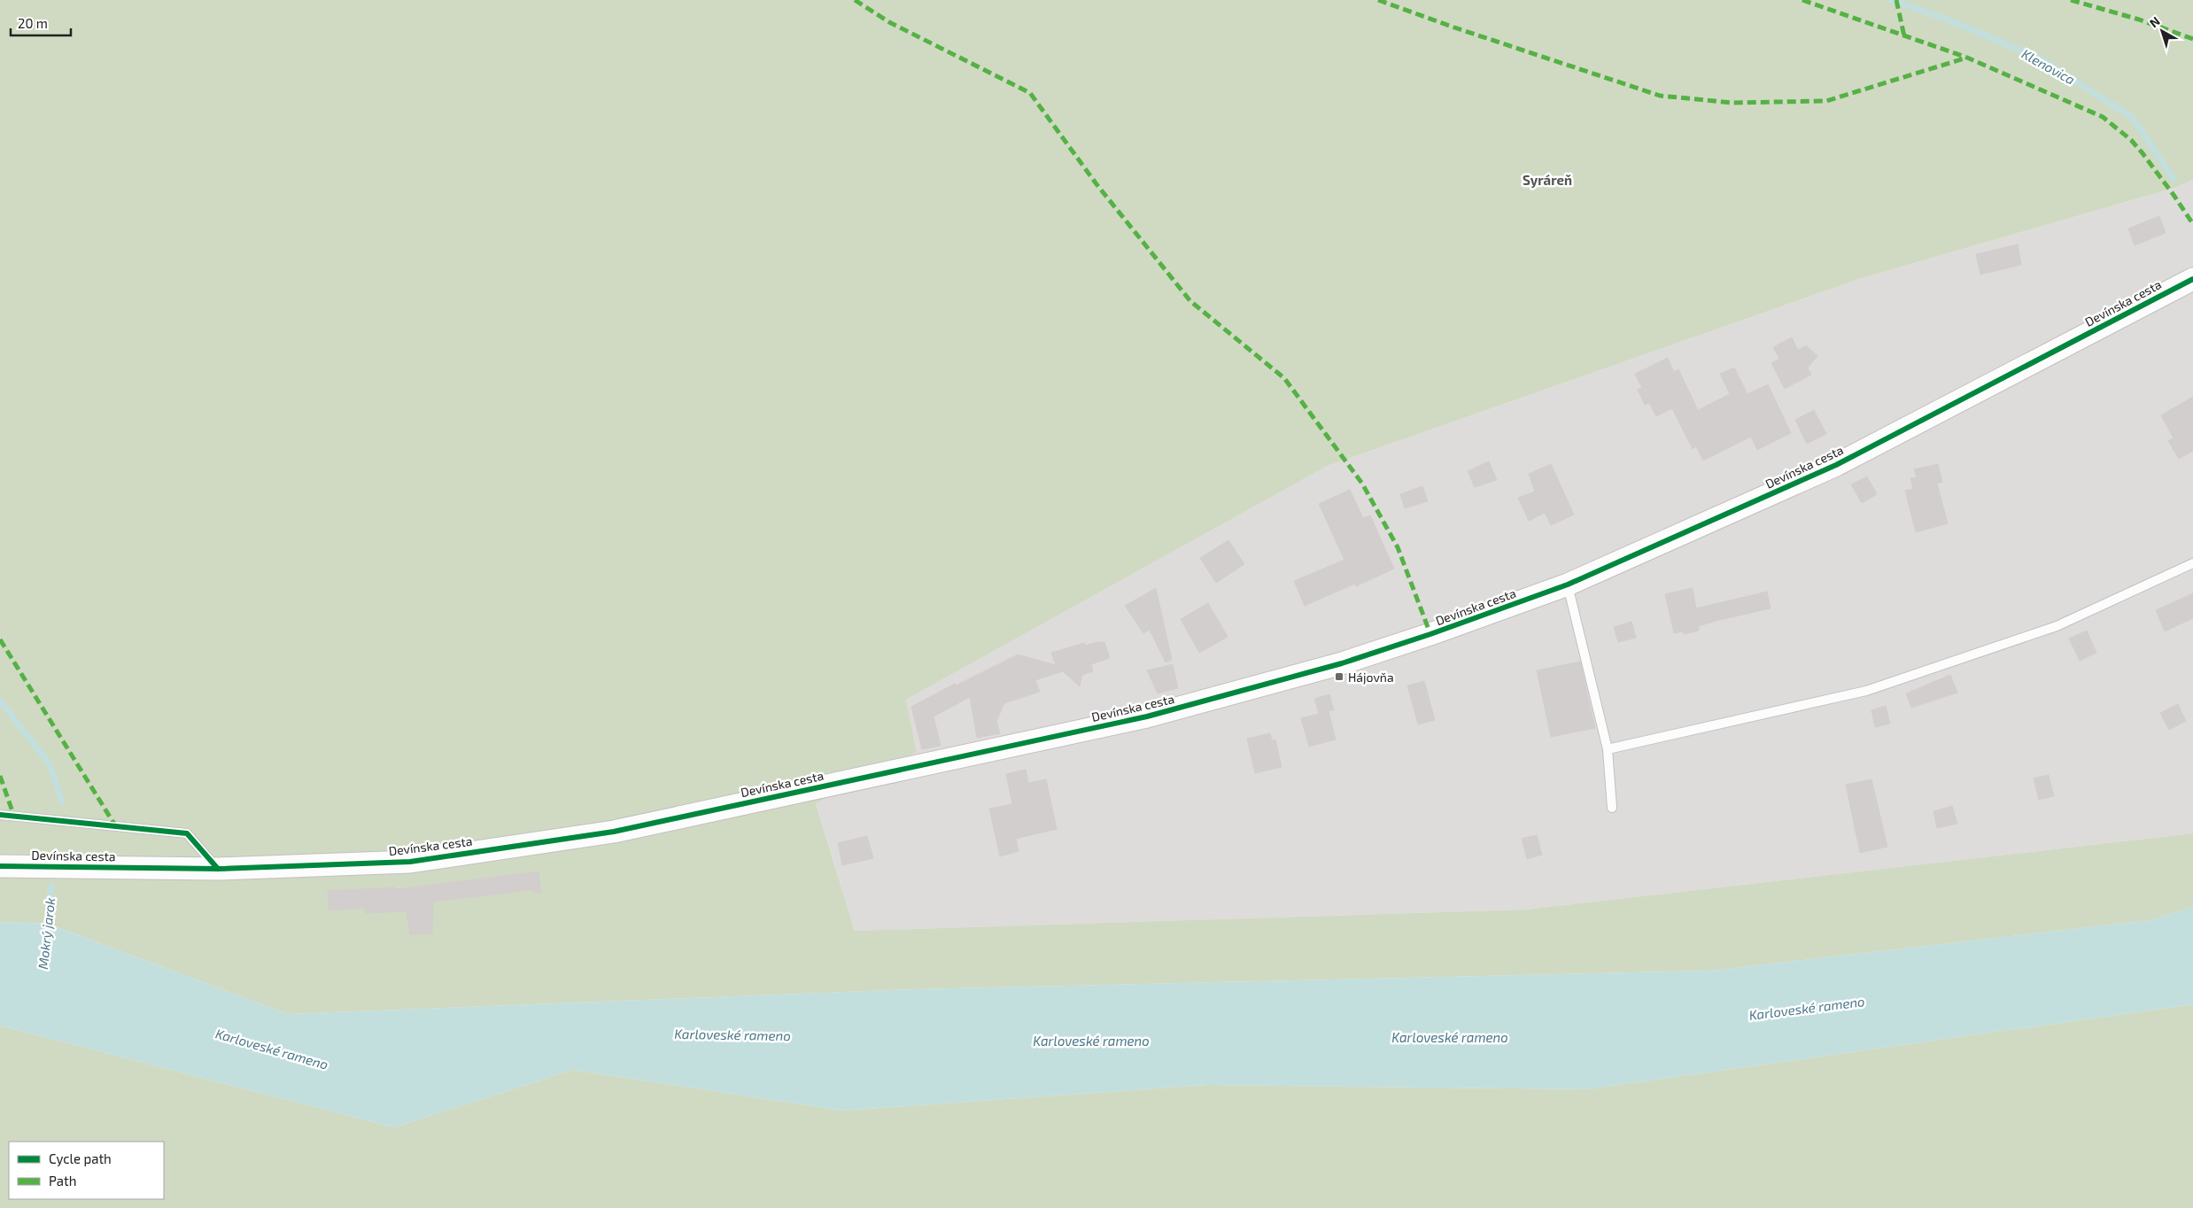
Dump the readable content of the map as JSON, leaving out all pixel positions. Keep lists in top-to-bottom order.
{
  "streets": {
    "street": ["Devínska cesta"]
  },
  "districts": ["Syráreň"],
  "water": ["Klenovica", "Mokrý jarok", "Karloveské rameno"],
  "places": {
    "transit": ["Hájovňa"]
  },
  "legend": ["Cycle path", "Path"],
  "scale_bar": "20 m",
  "north": "top left"
}
